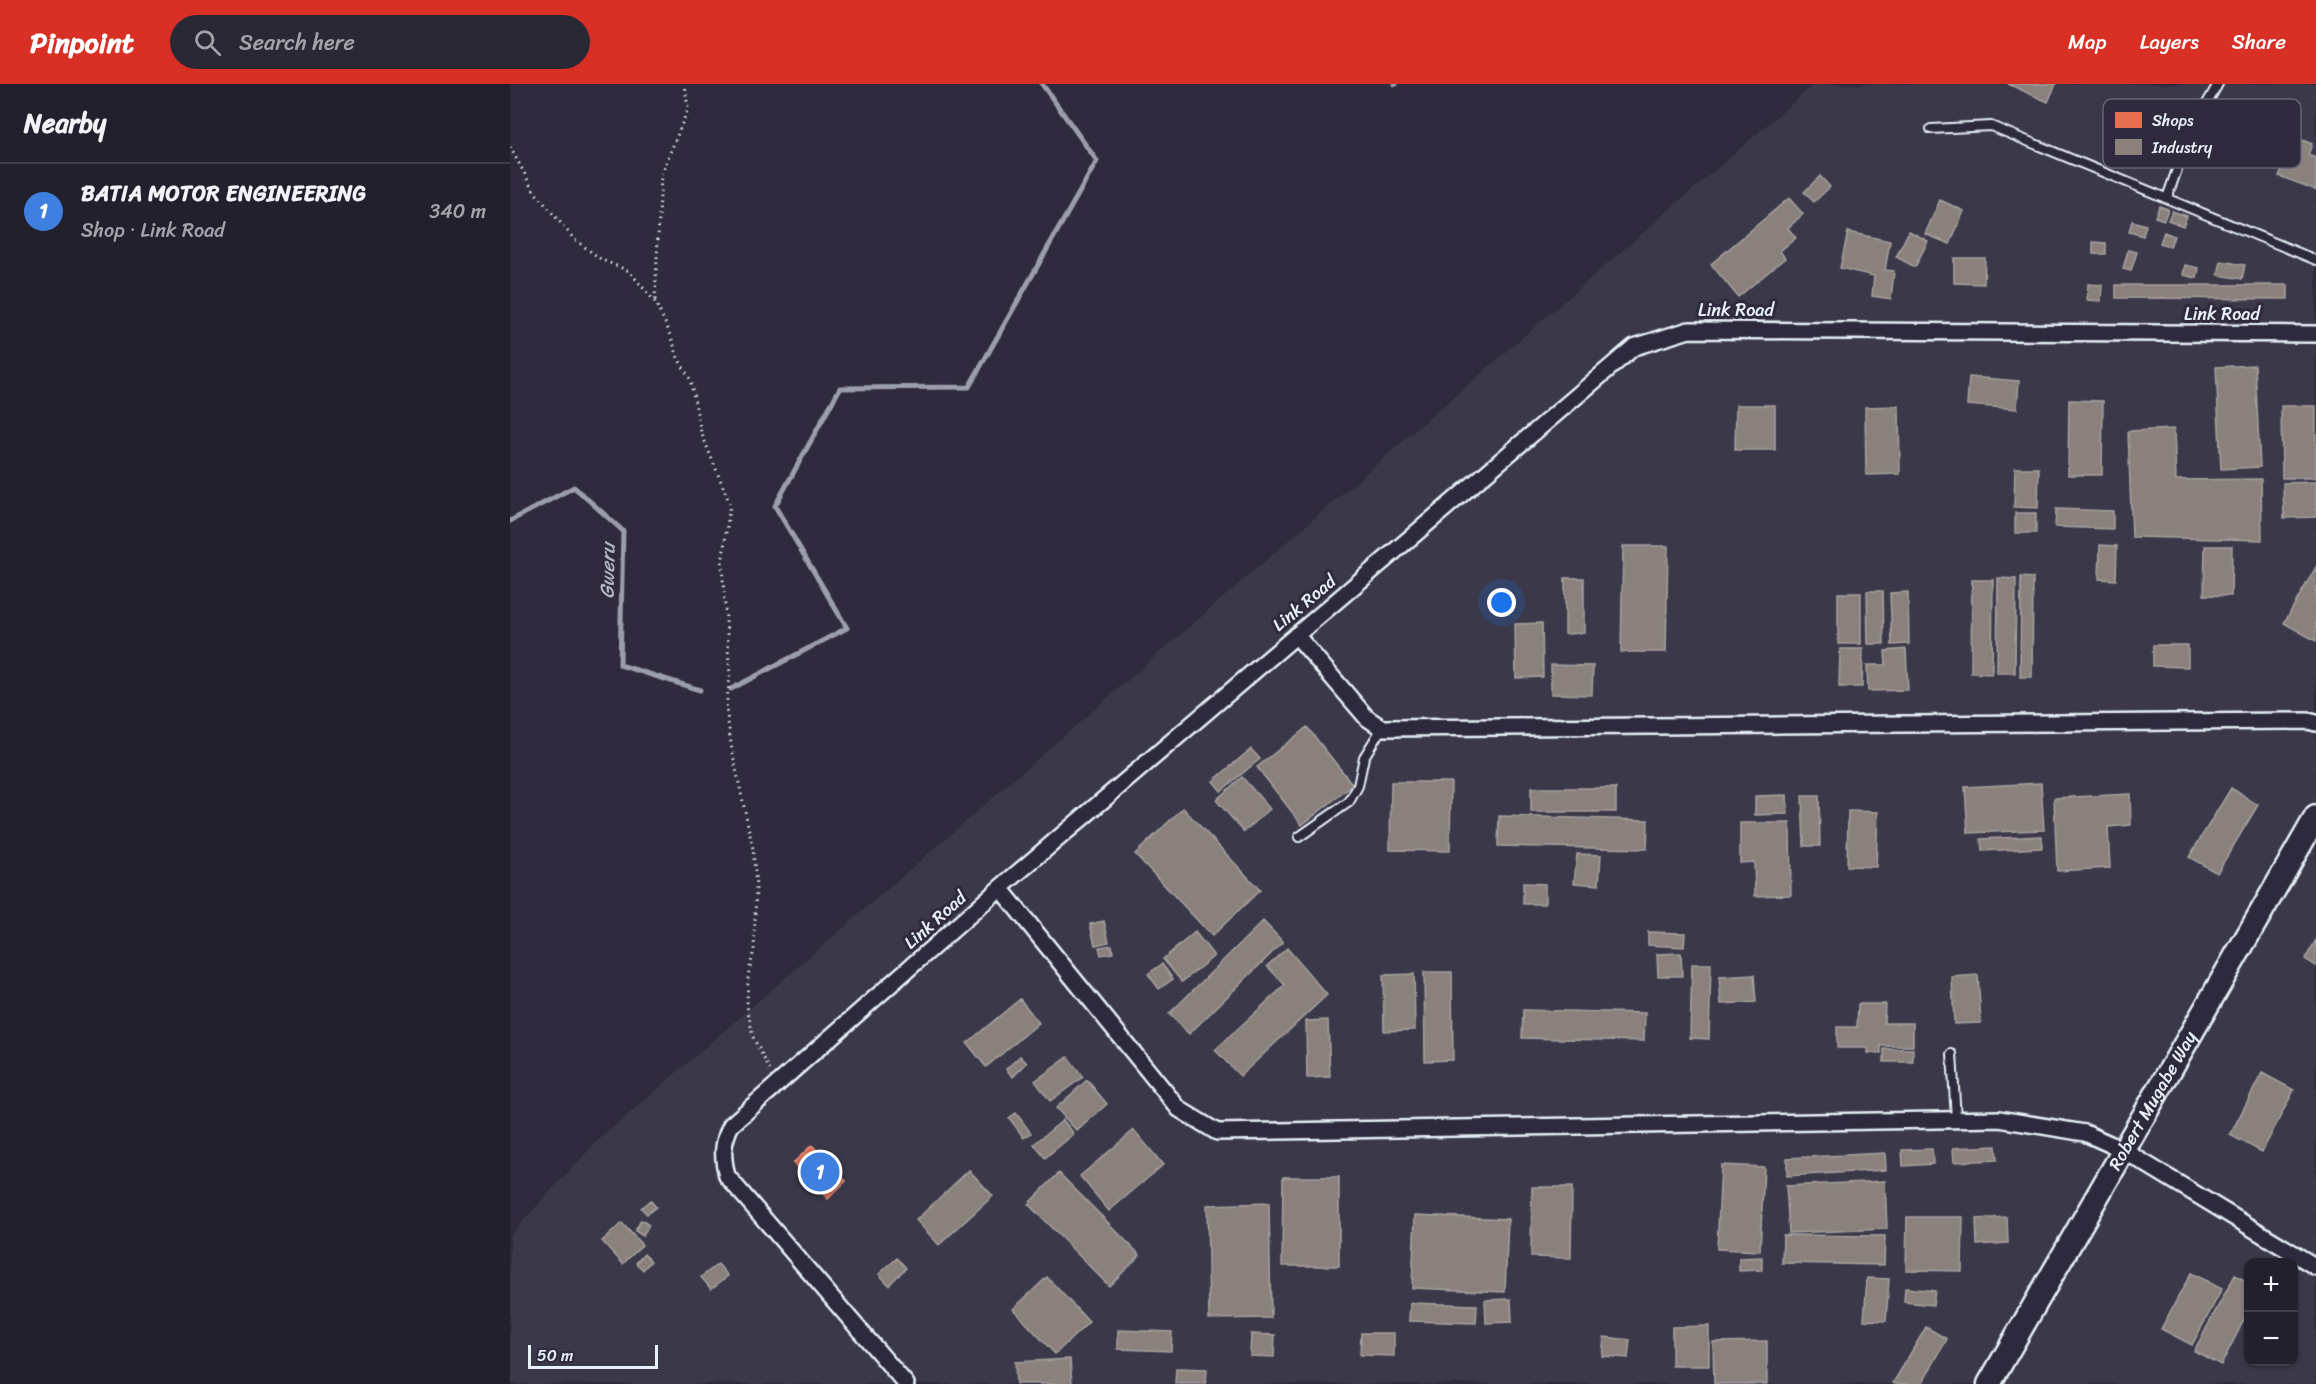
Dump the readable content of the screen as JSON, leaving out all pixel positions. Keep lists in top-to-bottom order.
{
  "streets": {
    "street": ["Link Road", "Robert Mugabe Way"]
  },
  "water": ["Gweru"],
  "legend": ["Shops", "Industry"],
  "scale_bar": "50 m",
  "page": {
    "header": "Pinpoint",
    "search": "Search here",
    "nav": ["Map", "Layers", "Share"],
    "heading": "Nearby",
    "list": [
      {
        "mark": "1",
        "name": "BATIA MOTOR ENGINEERING",
        "note": "Shop · Link Road",
        "value": "340 m"
      }
    ],
    "pins": "1",
    "map_buttons": ["+", "−"],
    "scale": "50 m"
  }
}
